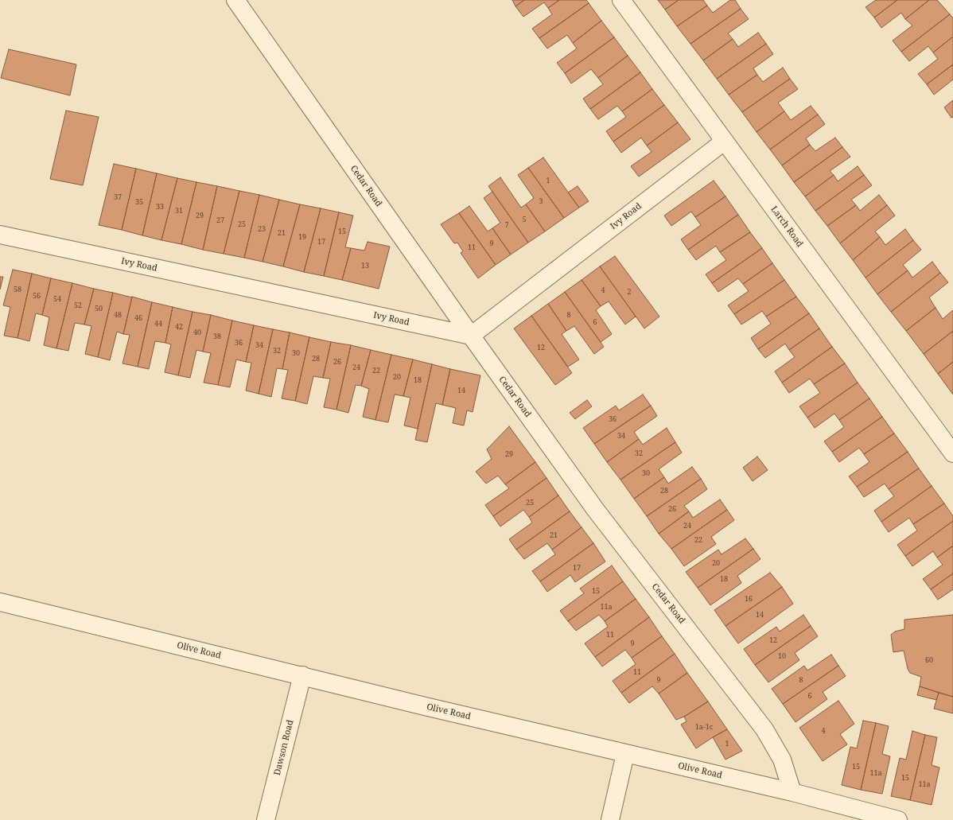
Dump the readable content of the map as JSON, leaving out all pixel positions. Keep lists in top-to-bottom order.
{
  "streets": {
    "street": [
      "Cedar Road",
      "Ivy Road",
      "Larch Road",
      "Olive Road",
      "Dawson Road"
    ]
  },
  "crossings": [
    ["Cedar Road", "Ivy Road"],
    ["Cedar Road", "Olive Road"],
    ["Ivy Road", "Larch Road"],
    ["Olive Road", "Dawson Road"]
  ],
  "house_numbers": [
    "1",
    "37",
    "3",
    "35",
    "33",
    "31",
    "29",
    "5",
    "27",
    "25",
    "7",
    "23",
    "15",
    "21",
    "19",
    "17",
    "9",
    "11",
    "13",
    "58",
    "4",
    "2",
    "56",
    "54",
    "52",
    "50",
    "48",
    "8",
    "46",
    "6",
    "44",
    "42",
    "40",
    "38",
    "36",
    "34",
    "12",
    "32",
    "30",
    "28",
    "26",
    "24",
    "22",
    "20",
    "18",
    "14",
    "36",
    "34",
    "32",
    "29",
    "30",
    "28",
    "25",
    "26",
    "24",
    "21",
    "22",
    "20",
    "17",
    "18",
    "15",
    "16",
    "11a",
    "14",
    "11",
    "12",
    "9",
    "10",
    "60",
    "11",
    "9",
    "8",
    "6",
    "1a-1c",
    "4",
    "1",
    "15",
    "11a",
    "15",
    "11a"
  ]
}
